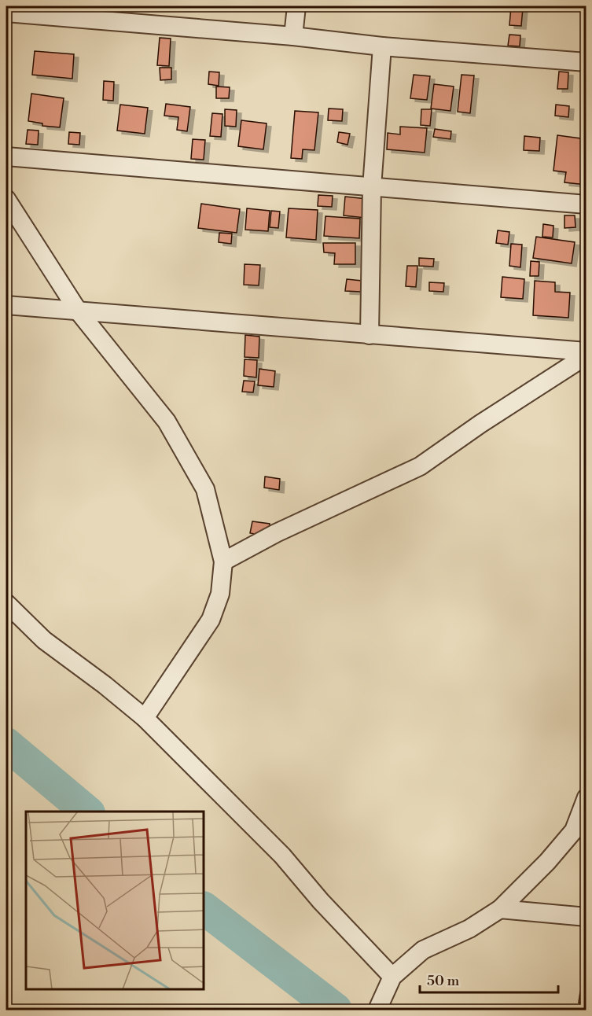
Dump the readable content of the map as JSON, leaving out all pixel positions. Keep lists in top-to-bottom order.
{
  "scale_bar": "50 m"
}
